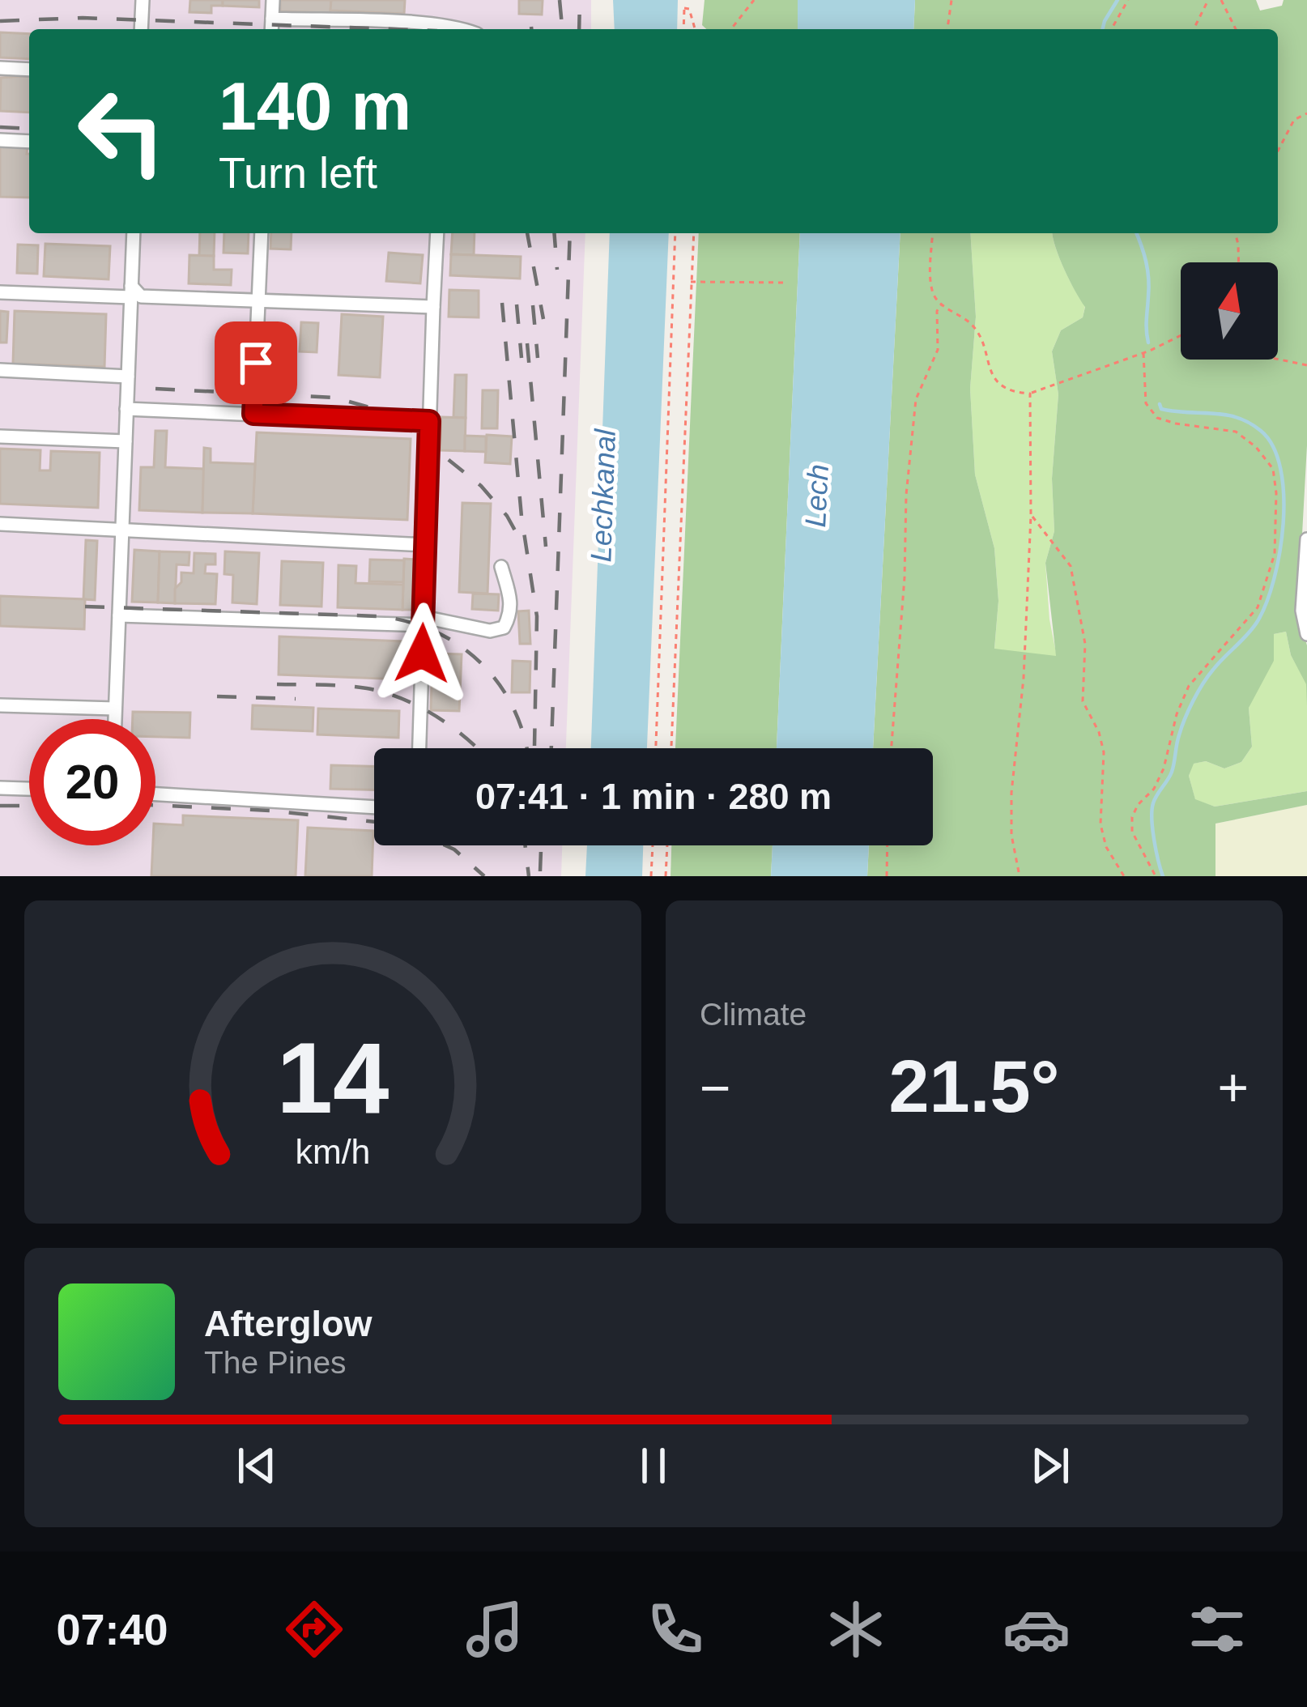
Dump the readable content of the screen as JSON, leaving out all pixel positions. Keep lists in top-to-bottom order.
{
  "water": ["Lechkanal", "Lech"],
  "north": "top",
  "page": {
    "turn": ["140 m", "Turn left"],
    "limit": "20",
    "trip": "07:41 · 1 min · 280 m",
    "tile": "Climate",
    "heat": ["−", "21.5°", "+"],
    "song": ["Afterglow", "The Pines"],
    "tabs": "07:40",
    "gauge": ["14", "km/h"]
  }
}
